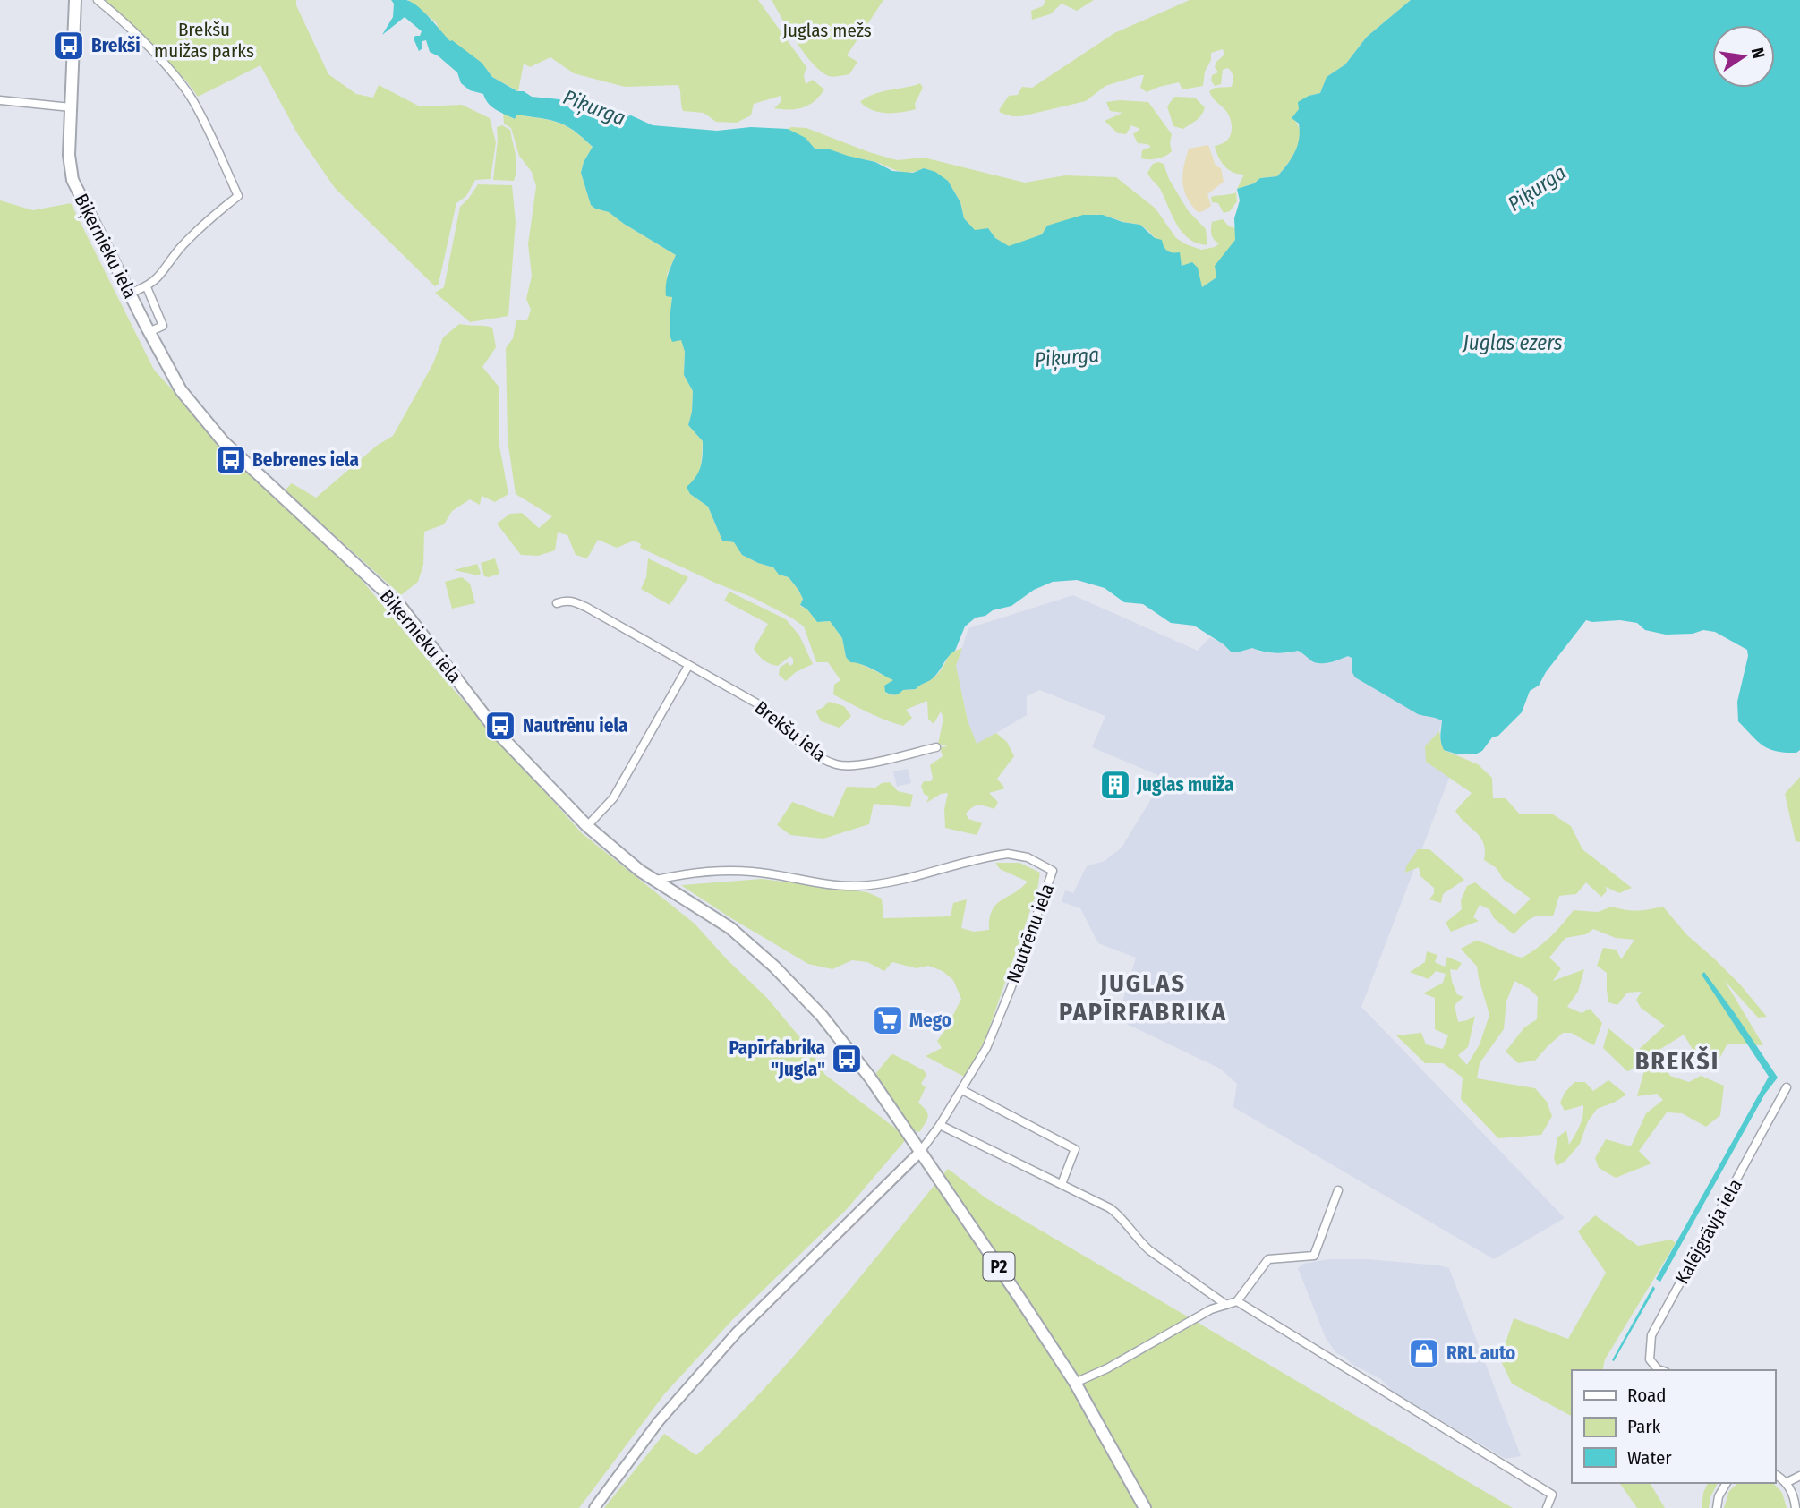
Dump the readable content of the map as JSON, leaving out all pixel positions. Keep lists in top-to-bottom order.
{
  "streets": {
    "main road": ["Biķernieku iela", "P2"],
    "street": ["Brekšu iela", "Nautrēnu iela", "Kalējgrāvja iela"]
  },
  "crossings": [
    ["Biķernieku iela", "Nautrēnu iela"],
    ["Biķernieku iela", "P2"],
    ["Nautrēnu iela", "P2"]
  ],
  "districts": ["JUGLAS PAPĪRFABRIKA", "BREKŠI"],
  "water": ["Piķurga", "Juglas ezers"],
  "parks": ["Brekšu muižas parks", "Juglas mežs"],
  "places": {
    "bus stop": [
      "Brekši",
      "Bebrenes iela",
      "Nautrēnu iela",
      "Papīrfabrika \"Jugla\""
    ],
    "building": ["Juglas muiža"],
    "supermarket": ["Mego"],
    "shop": ["RRL auto"]
  },
  "legend": ["Road", "Park", "Water"],
  "north": "right"
}
